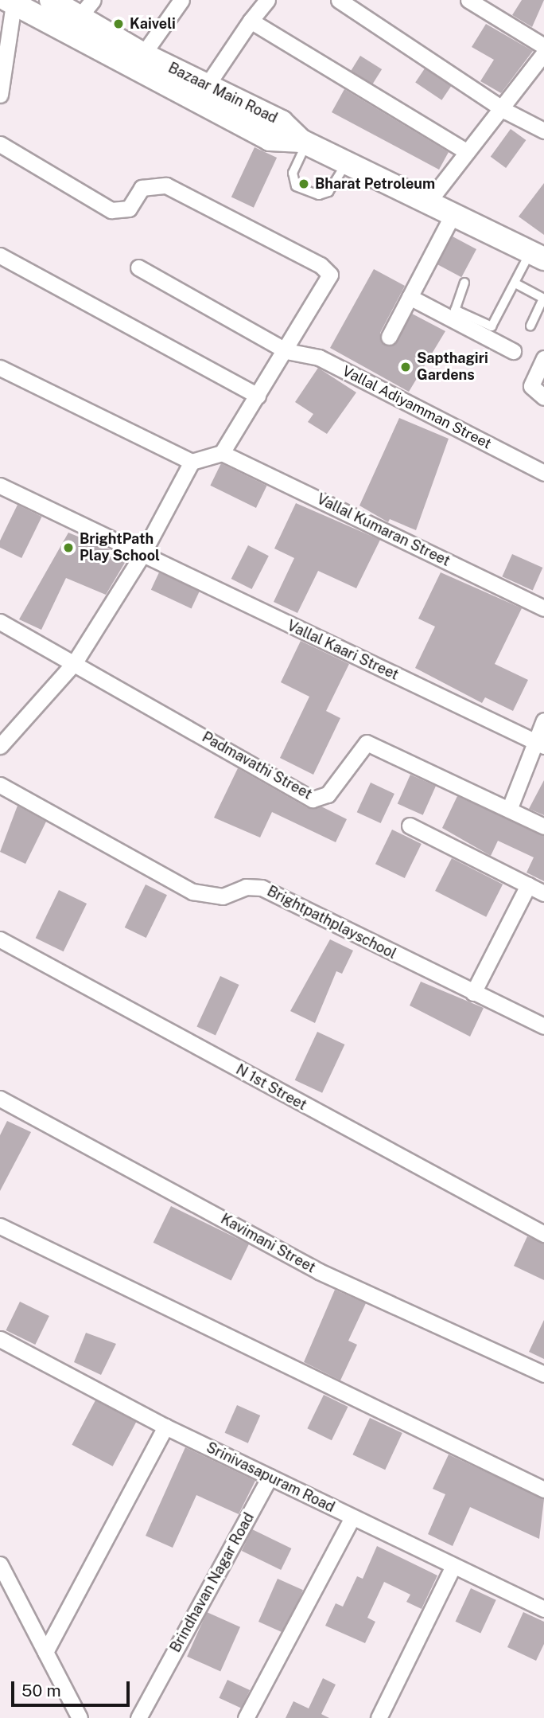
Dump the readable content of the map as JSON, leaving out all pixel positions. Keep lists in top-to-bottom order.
{
  "streets": {
    "main road": ["Bazaar Main Road"],
    "street": [
      "Vallal Adiyamman Street",
      "Vallal Kumaran Street",
      "Vallal Kaari Street",
      "Padmavathi Street",
      "Brightpathplayschool",
      "N 1st Street",
      "Kavimani Street",
      "Srinivasapuram Road",
      "Brindhavan Nagar Road"
    ]
  },
  "crossings": [
    ["Srinivasapuram Road", "Brindhavan Nagar Road"]
  ],
  "places": [
    "Kaiveli",
    "Bharat Petroleum",
    "Sapthagiri Gardens",
    "BrightPath Play School"
  ],
  "scale_bar": "50 m"
}
